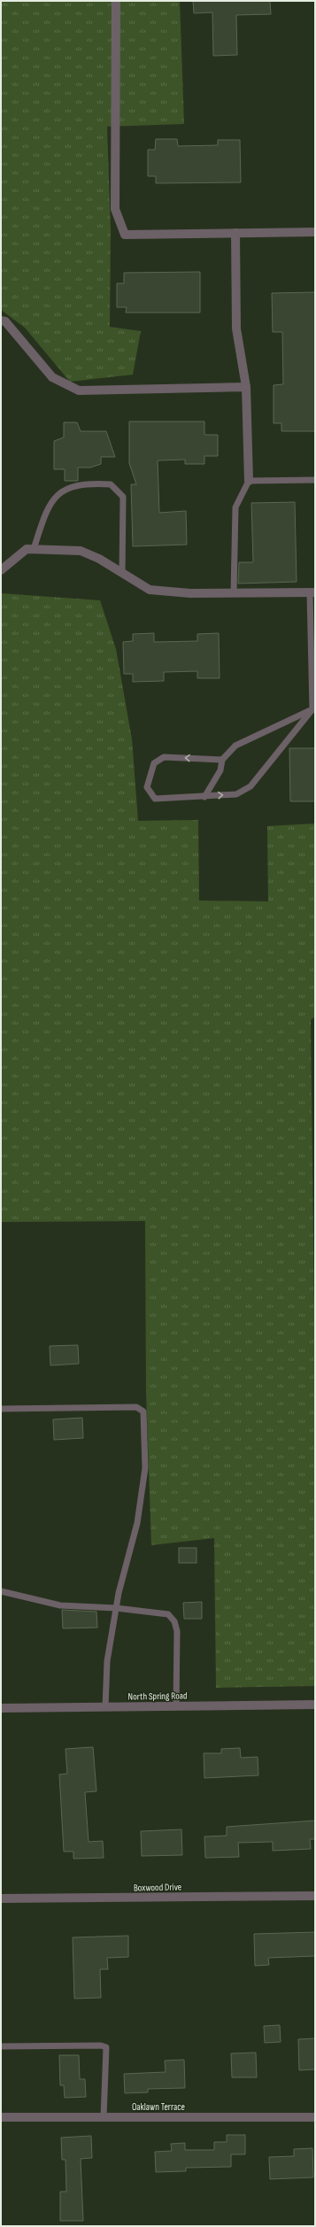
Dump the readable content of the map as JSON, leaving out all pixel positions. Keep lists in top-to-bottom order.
{
  "streets": {
    "street": ["North Spring Road", "Boxwood Drive", "Oaklawn Terrace"]
  }
}
